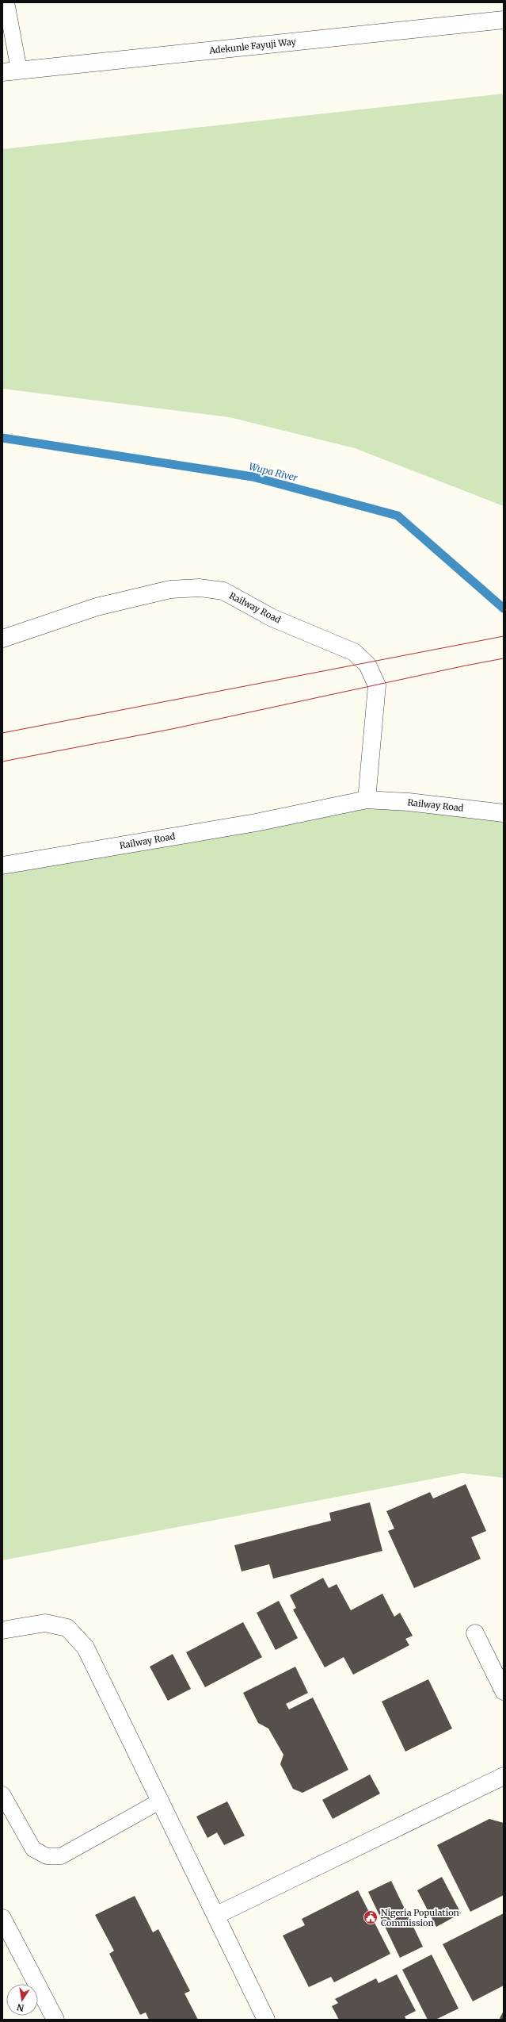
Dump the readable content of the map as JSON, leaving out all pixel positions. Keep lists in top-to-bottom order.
{
  "streets": {
    "street": ["Adekunle Fayuji Way", "Railway Road"]
  },
  "water": ["Wupa River"],
  "places": {
    "public building": ["Nigeria Population Commission"]
  },
  "north": "bottom"
}
